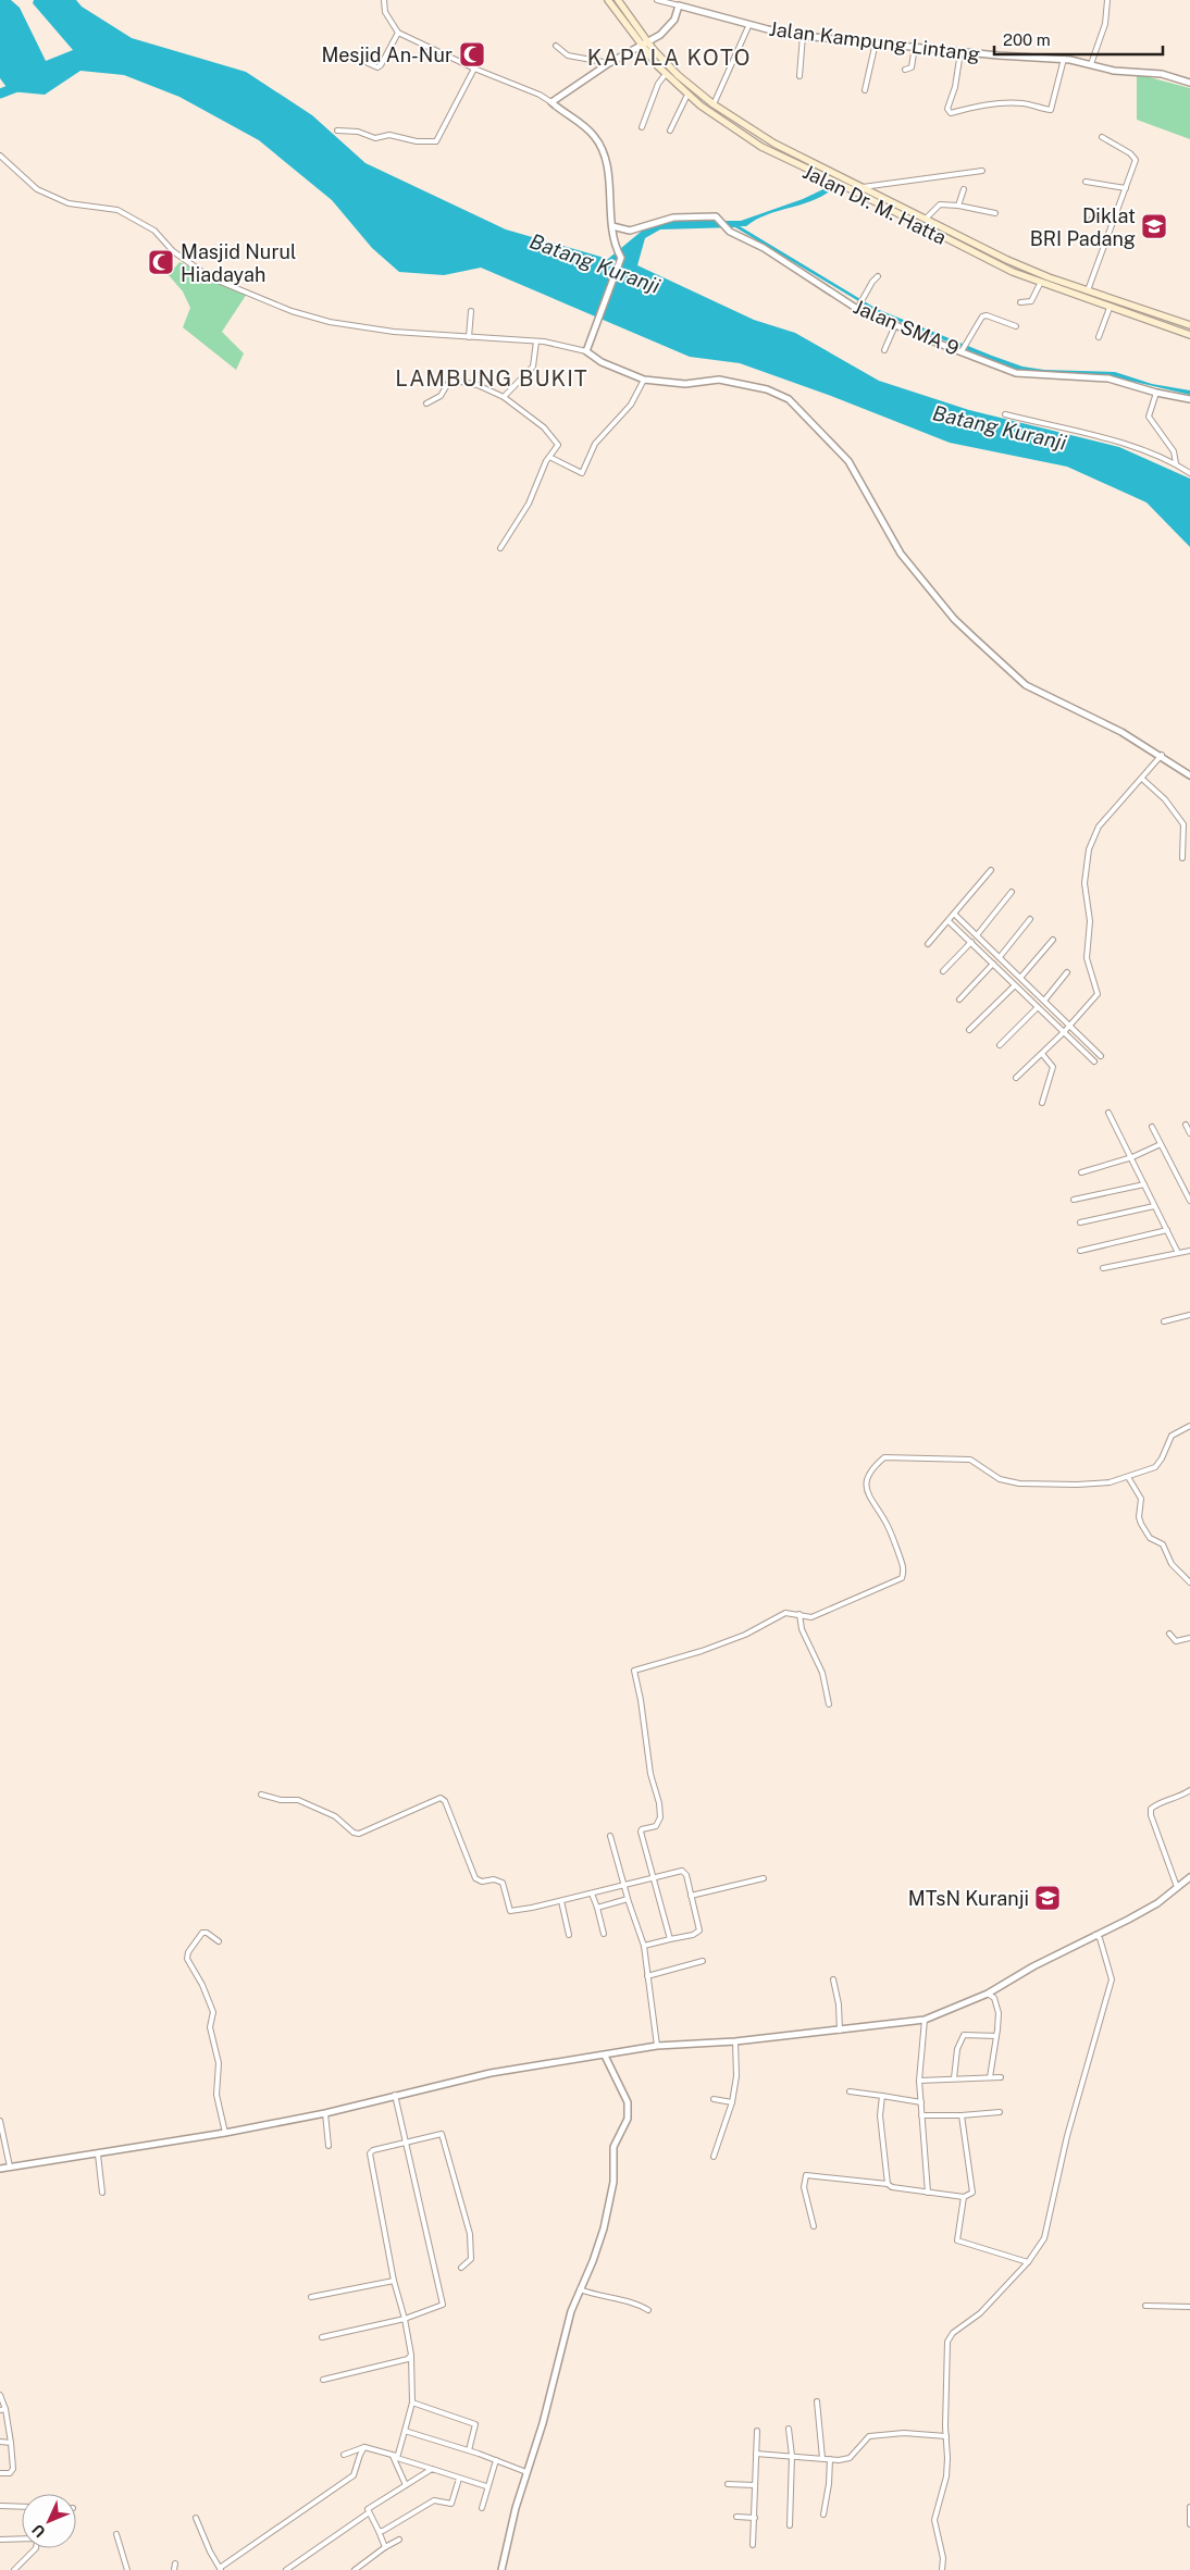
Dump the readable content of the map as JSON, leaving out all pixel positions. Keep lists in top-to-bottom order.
{
  "streets": {
    "main road": ["Jalan Dr. M. Hatta"],
    "street": ["Jalan Kampung Lintang", "Jalan SMA 9"]
  },
  "districts": ["KAPALA KOTO", "LAMBUNG BUKIT"],
  "water": ["Batang Kuranji"],
  "places": {
    "mosque": ["Mesjid An-Nur", "Masjid Nurul Hiadayah"],
    "school or university": ["Diklat BRI Padang", "MTsN Kuranji"]
  },
  "scale_bar": "200 m",
  "north": "bottom left"
}
